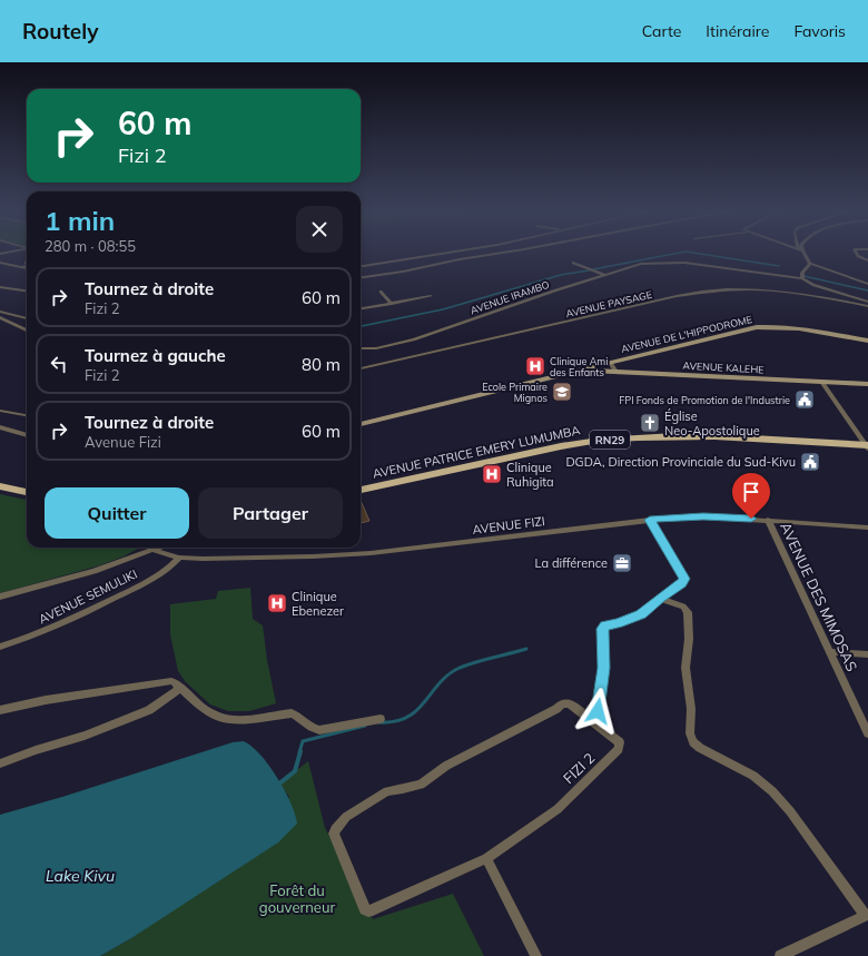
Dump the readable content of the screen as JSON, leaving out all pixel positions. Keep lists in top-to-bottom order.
{
  "streets": {
    "main road": ["RN29", "AVENUE PATRICE EMERY LUMUMBA"],
    "street": [
      "AVENUE IRAMBO",
      "AVENUE PAYSAGE",
      "AVENUE DE L'HIPPODROME",
      "AVENUE KALEHE",
      "AVENUE FIZI",
      "AVENUE SEMULIKI",
      "AVENUE DES MIMOSAS",
      "FIZI 2"
    ]
  },
  "crossings": [
    ["AVENUE DE L'HIPPODROME", "AVENUE KALEHE"],
    ["AVENUE FIZI", "AVENUE SEMULIKI"],
    ["AVENUE FIZI", "AVENUE DES MIMOSAS"]
  ],
  "water": ["Lake Kivu"],
  "parks": ["Forêt du gouverneur"],
  "places": {
    "hospital": ["Clinique Ami des Enfants", "Clinique Ruhigita", "Clinique Ebenezer"],
    "school or university": ["Ecole Primaire Mignos"],
    "public building": ["FPI Fonds de Promotion de l'Industrie", "DGDA, Direction Provinciale du Sud-Kivu"],
    "church": ["Église Neo-Apostolique"],
    "office": ["La différence"]
  },
  "page": {
    "header": "Routely",
    "nav": ["Carte", "Itinéraire", "Favoris"],
    "turn": ["60 m", "Fizi 2"],
    "heading": ["1 min", "280 m · 08:55"],
    "list": [
      {
        "name": "Tournez à droite",
        "note": "Fizi 2",
        "value": "60 m"
      },
      {
        "name": "Tournez à gauche",
        "note": "Fizi 2",
        "value": "80 m"
      },
      {
        "name": "Tournez à droite",
        "note": "Avenue Fizi",
        "value": "60 m"
      }
    ],
    "buttons": ["Quitter", "Partager"]
  }
}
